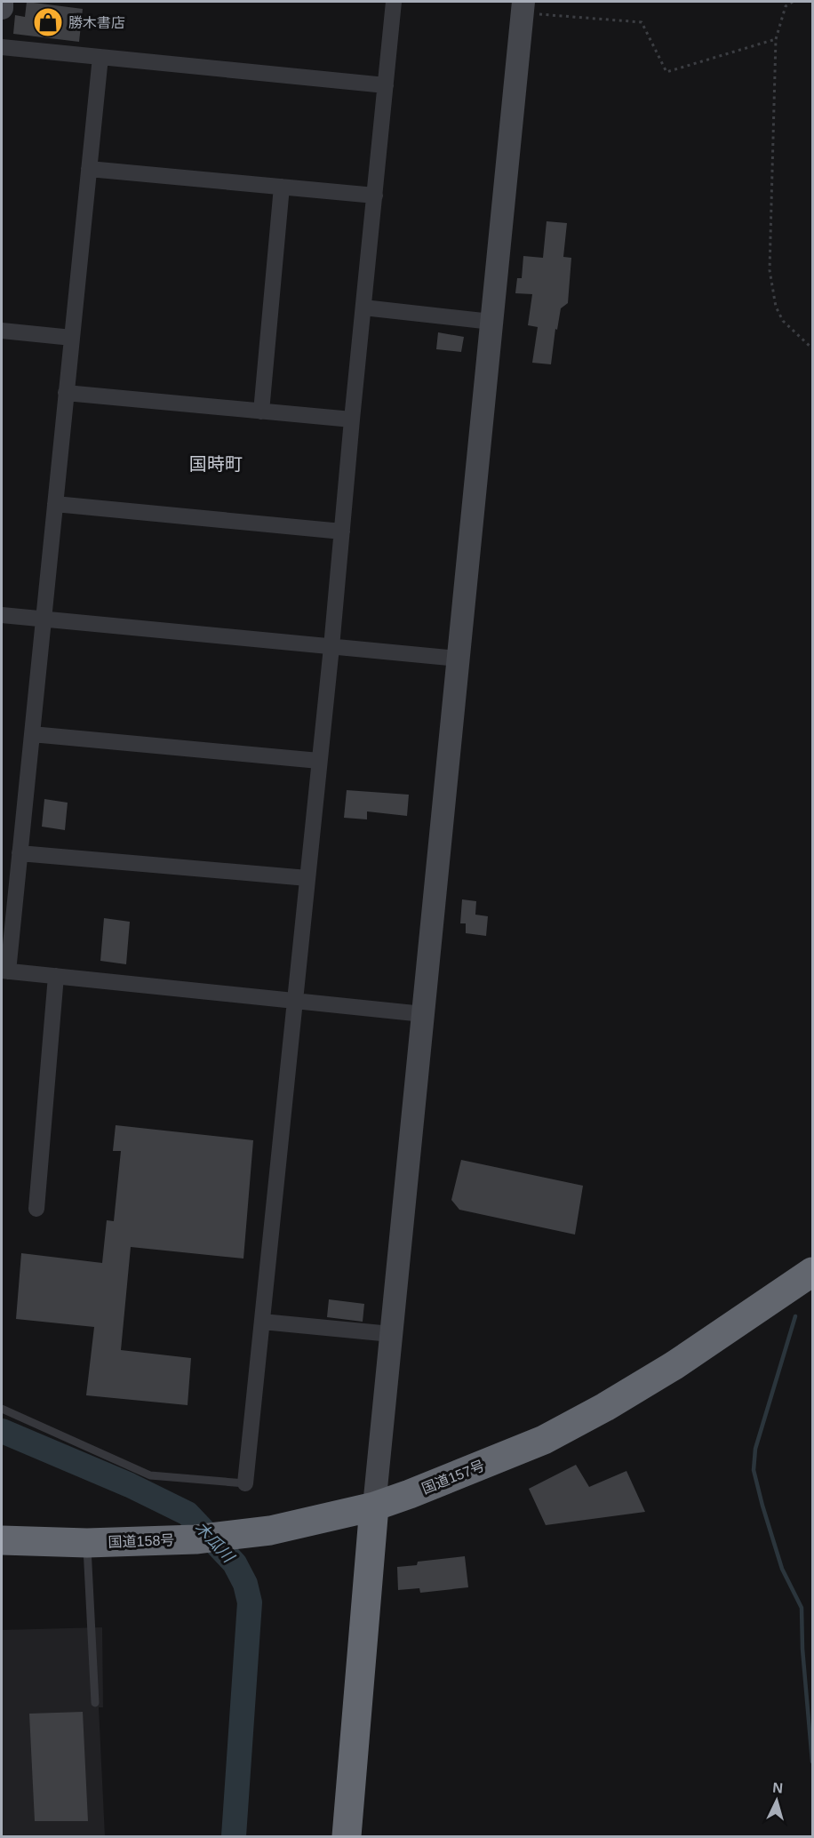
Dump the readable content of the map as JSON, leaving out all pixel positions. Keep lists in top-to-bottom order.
{
  "streets": {
    "highway": ["国道157号", "国道158号"]
  },
  "crossings": [
    ["国道157号", "国道158号"]
  ],
  "districts": ["国時町"],
  "water": ["木瓜川"],
  "places": {
    "shop": ["勝木書店"]
  },
  "north": "top"
}
